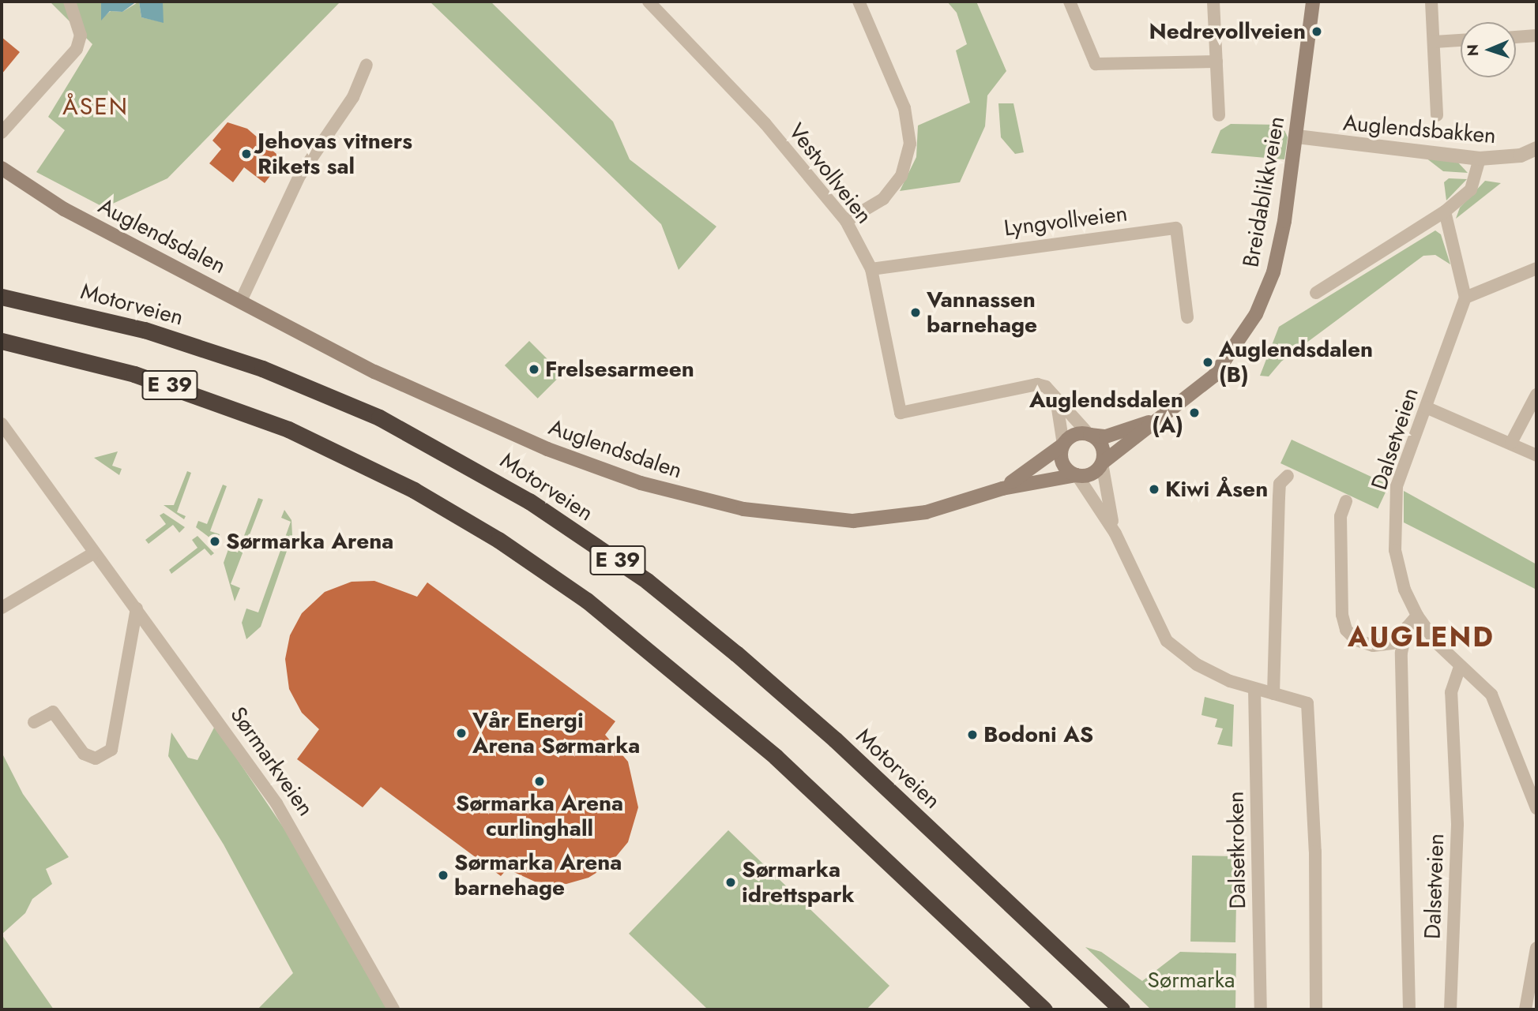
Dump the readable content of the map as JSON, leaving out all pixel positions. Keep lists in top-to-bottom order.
{
  "streets": {
    "highway": ["Motorveien", "E 39"],
    "main road": ["Breidablikkveien", "Auglendsdalen"],
    "street": [
      "Auglendsbakken",
      "Vestvollveien",
      "Lyngvollveien",
      "Dalsetveien",
      "Sørmarkveien",
      "Dalsetkroken"
    ]
  },
  "crossings": [
    ["Auglendsbakken", "Breidablikkveien"],
    ["Vestvollveien", "Lyngvollveien"],
    ["Breidablikkveien", "Auglendsdalen"]
  ],
  "districts": ["ÅSEN", "AUGLEND"],
  "parks": ["Sørmarka"],
  "places": [
    "Nedrevollveien",
    "Jehovas vitners Rikets sal",
    "Vannassen barnehage",
    "Auglendsdalen (B)",
    "Frelsesarmeen",
    "Auglendsdalen (A)",
    "Kiwi Åsen",
    "Sørmarka Arena",
    "Vår Energi Arena Sørmarka",
    "Bodoni AS",
    "Sørmarka Arena curlinghall",
    "Sørmarka Arena barnehage",
    "Sørmarka idrettspark"
  ],
  "north": "left"
}
